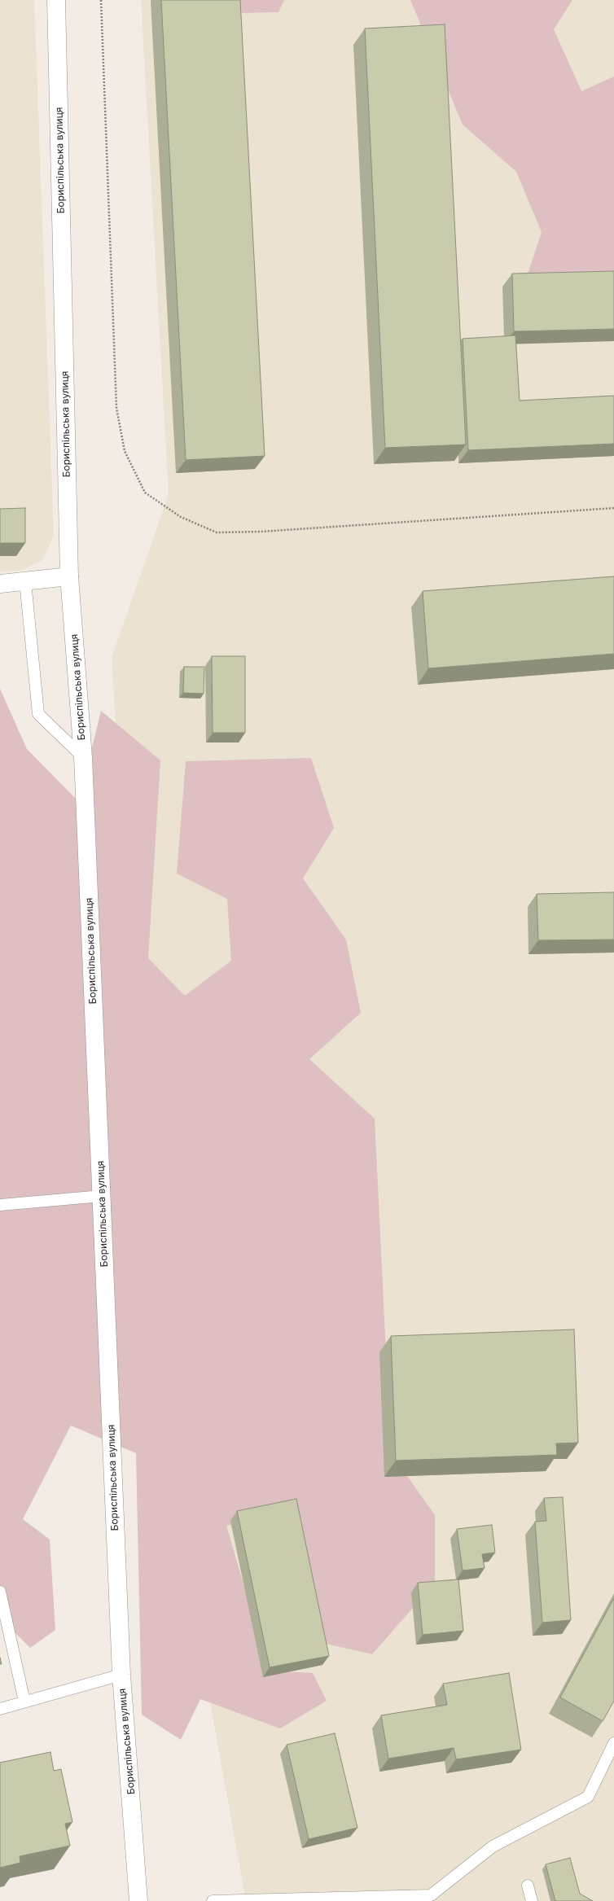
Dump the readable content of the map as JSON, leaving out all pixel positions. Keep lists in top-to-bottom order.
{
  "streets": {
    "main road": ["Бориспільська вулиця"]
  }
}
